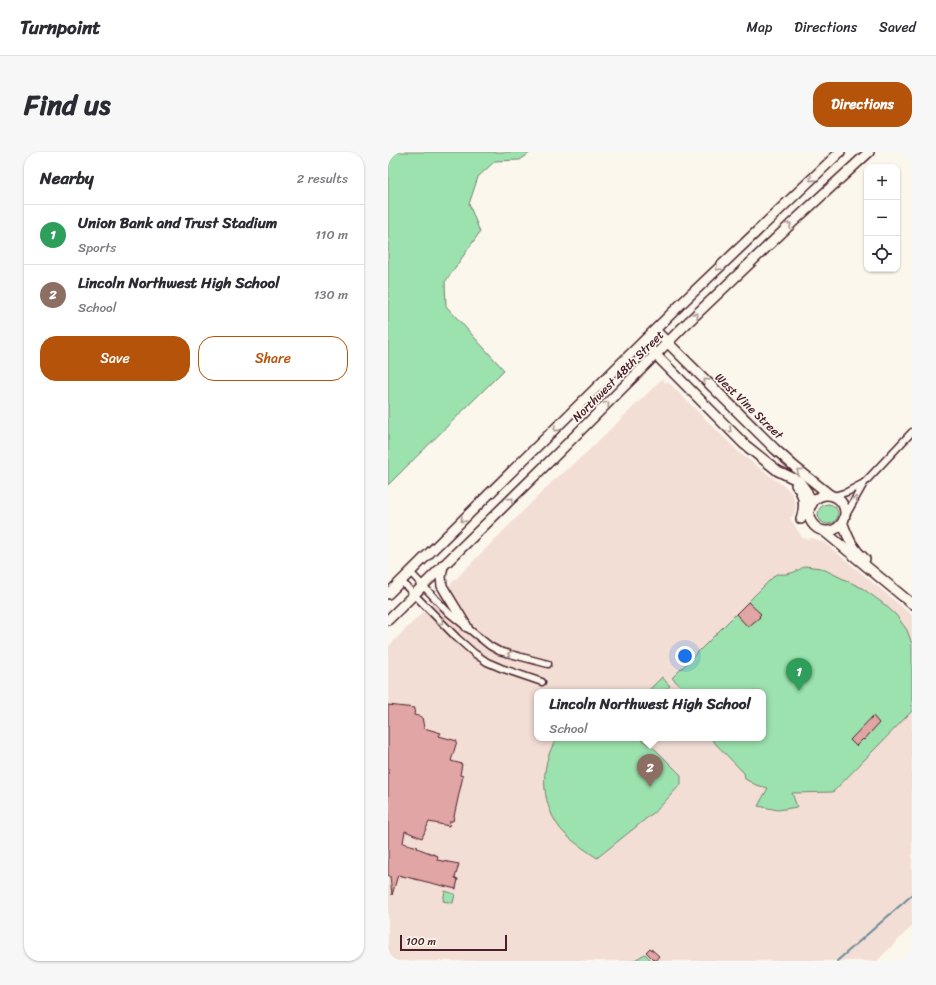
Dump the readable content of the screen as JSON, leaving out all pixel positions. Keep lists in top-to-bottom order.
{
  "streets": {
    "main road": ["Northwest 48th Street", "West Vine Street"]
  },
  "crossings": [
    ["Northwest 48th Street", "West Vine Street"]
  ],
  "scale_bar": "100 m",
  "page": {
    "header": "Turnpoint",
    "nav": ["Map", "Directions", "Saved"],
    "title": "Find us",
    "buttons": [
      "Directions",
      ["Save", "Share"]
    ],
    "heading": ["Nearby", "2 results"],
    "map_buttons": ["+", "−"],
    "list": [
      {
        "mark": "1",
        "name": "Union Bank and Trust Stadium",
        "note": "Sports",
        "value": "110 m"
      },
      {
        "mark": "2",
        "name": "Lincoln Northwest High School",
        "note": "School",
        "value": "130 m"
      }
    ],
    "pins": ["1", "2"],
    "popup": ["Lincoln Northwest High School", "School"],
    "scale": "100 m"
  }
}
